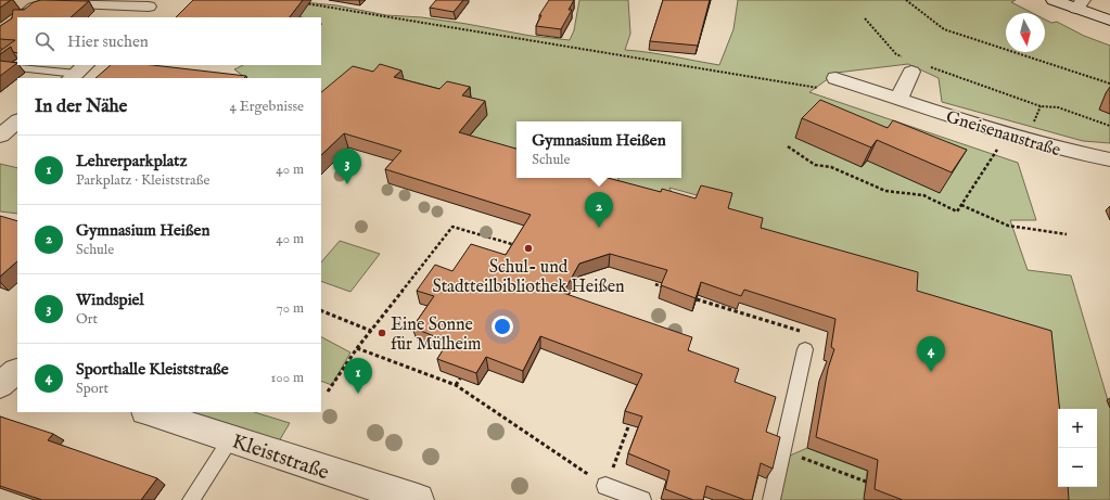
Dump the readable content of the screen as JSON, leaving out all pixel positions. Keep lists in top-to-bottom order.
{
  "streets": {
    "street": ["Gneisenaustraße", "Kleiststraße"]
  },
  "places": ["Schul- und Stadtteilbibliothek Heißen", "Eine Sonne für Mülheim"],
  "north": "bottom",
  "page": {
    "search": "Hier suchen",
    "heading": ["In der Nähe", "4 Ergebnisse"],
    "popup": ["Gymnasium Heißen", "Schule"],
    "list": [
      {
        "mark": "1",
        "name": "Lehrerparkplatz",
        "note": "Parkplatz · Kleiststraße",
        "value": "40 m"
      },
      {
        "mark": "2",
        "name": "Gymnasium Heißen",
        "note": "Schule",
        "value": "40 m"
      },
      {
        "mark": "3",
        "name": "Windspiel",
        "note": "Ort",
        "value": "70 m"
      },
      {
        "mark": "4",
        "name": "Sporthalle Kleiststraße",
        "note": "Sport",
        "value": "100 m"
      }
    ],
    "pins": [
      "3",
      "2",
      "4",
      "1"
    ],
    "map_buttons": ["+", "−"]
  }
}
